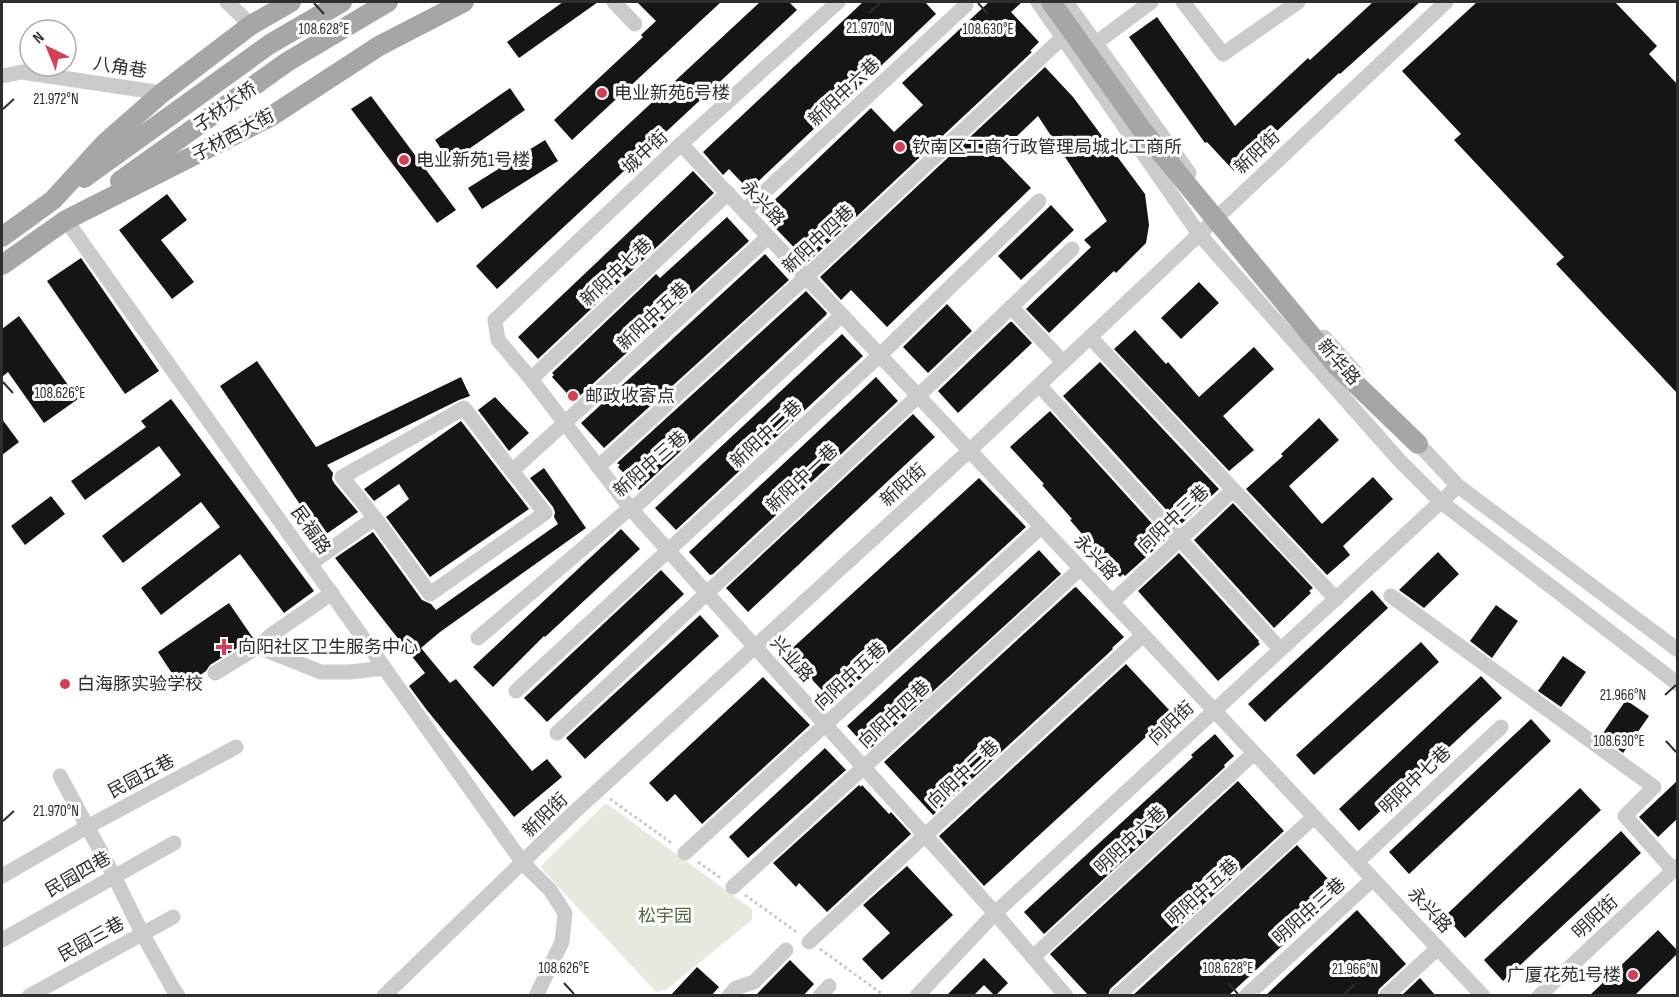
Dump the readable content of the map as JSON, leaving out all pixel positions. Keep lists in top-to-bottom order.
{
  "streets": {
    "main road": ["子材大桥", "子材西大街"],
    "street": [
      "八角巷",
      "新阳中六巷",
      "城中街",
      "新阳街",
      "永兴路",
      "新阳中四巷",
      "新阳中七巷",
      "新阳中五巷",
      "新华路",
      "新阳中二巷",
      "新阳中三巷",
      "新阳中一巷",
      "向阳中三巷",
      "民福路",
      "兴业路",
      "向阳中五巷",
      "向阳中四巷",
      "向阳街",
      "向阳中二巷",
      "民园五巷",
      "明阳中七巷",
      "明阳中六巷",
      "民园四巷",
      "明阳中五巷",
      "明阳中三巷",
      "明阳街",
      "民园三巷"
    ]
  },
  "crossings": [
    ["新阳中六巷", "永兴路"],
    ["子材大桥", "子材西大街"],
    ["子材大桥", "民福路"],
    ["子材西大街", "民福路"],
    ["城中街", "永兴路"],
    ["城中街", "兴业路"],
    ["新阳街", "永兴路"],
    ["新阳街", "新华路"],
    ["新阳街", "民福路"],
    ["新阳街", "兴业路"],
    ["永兴路", "新阳中四巷"],
    ["永兴路", "新阳中七巷"],
    ["永兴路", "新阳中五巷"],
    ["永兴路", "新阳中二巷"],
    ["永兴路", "新阳中三巷"],
    ["永兴路", "新阳中一巷"],
    ["永兴路", "向阳中三巷"],
    ["永兴路", "向阳中五巷"],
    ["永兴路", "向阳中四巷"],
    ["永兴路", "向阳街"],
    ["永兴路", "向阳中二巷"],
    ["永兴路", "明阳中七巷"],
    ["永兴路", "明阳中六巷"],
    ["永兴路", "明阳中五巷"],
    ["永兴路", "明阳中三巷"],
    ["新阳中四巷", "新华路"],
    ["新阳中四巷", "兴业路"],
    ["新阳中七巷", "兴业路"],
    ["新阳中五巷", "兴业路"],
    ["新华路", "向阳街"],
    ["新阳中二巷", "兴业路"],
    ["新阳中三巷", "兴业路"],
    ["新阳中一巷", "兴业路"],
    ["兴业路", "向阳中五巷"],
    ["兴业路", "向阳中四巷"],
    ["兴业路", "向阳街"],
    ["兴业路", "向阳中二巷"],
    ["兴业路", "明阳中六巷"]
  ],
  "parks": ["松宇园"],
  "places": {
    "other": [
      "电业新苑6号楼",
      "钦南区工商行政管理局城北工商所",
      "电业新苑1号楼",
      "邮政收寄点",
      "白海豚实验学校",
      "广厦花苑1号楼"
    ],
    "health": ["向阳社区卫生服务中心"]
  },
  "north": "top left",
  "coordinates": [
    "21.970°N",
    "108.628°E",
    "108.630°E",
    "21.972°N",
    "108.626°E",
    "21.966°N"
  ]
}
